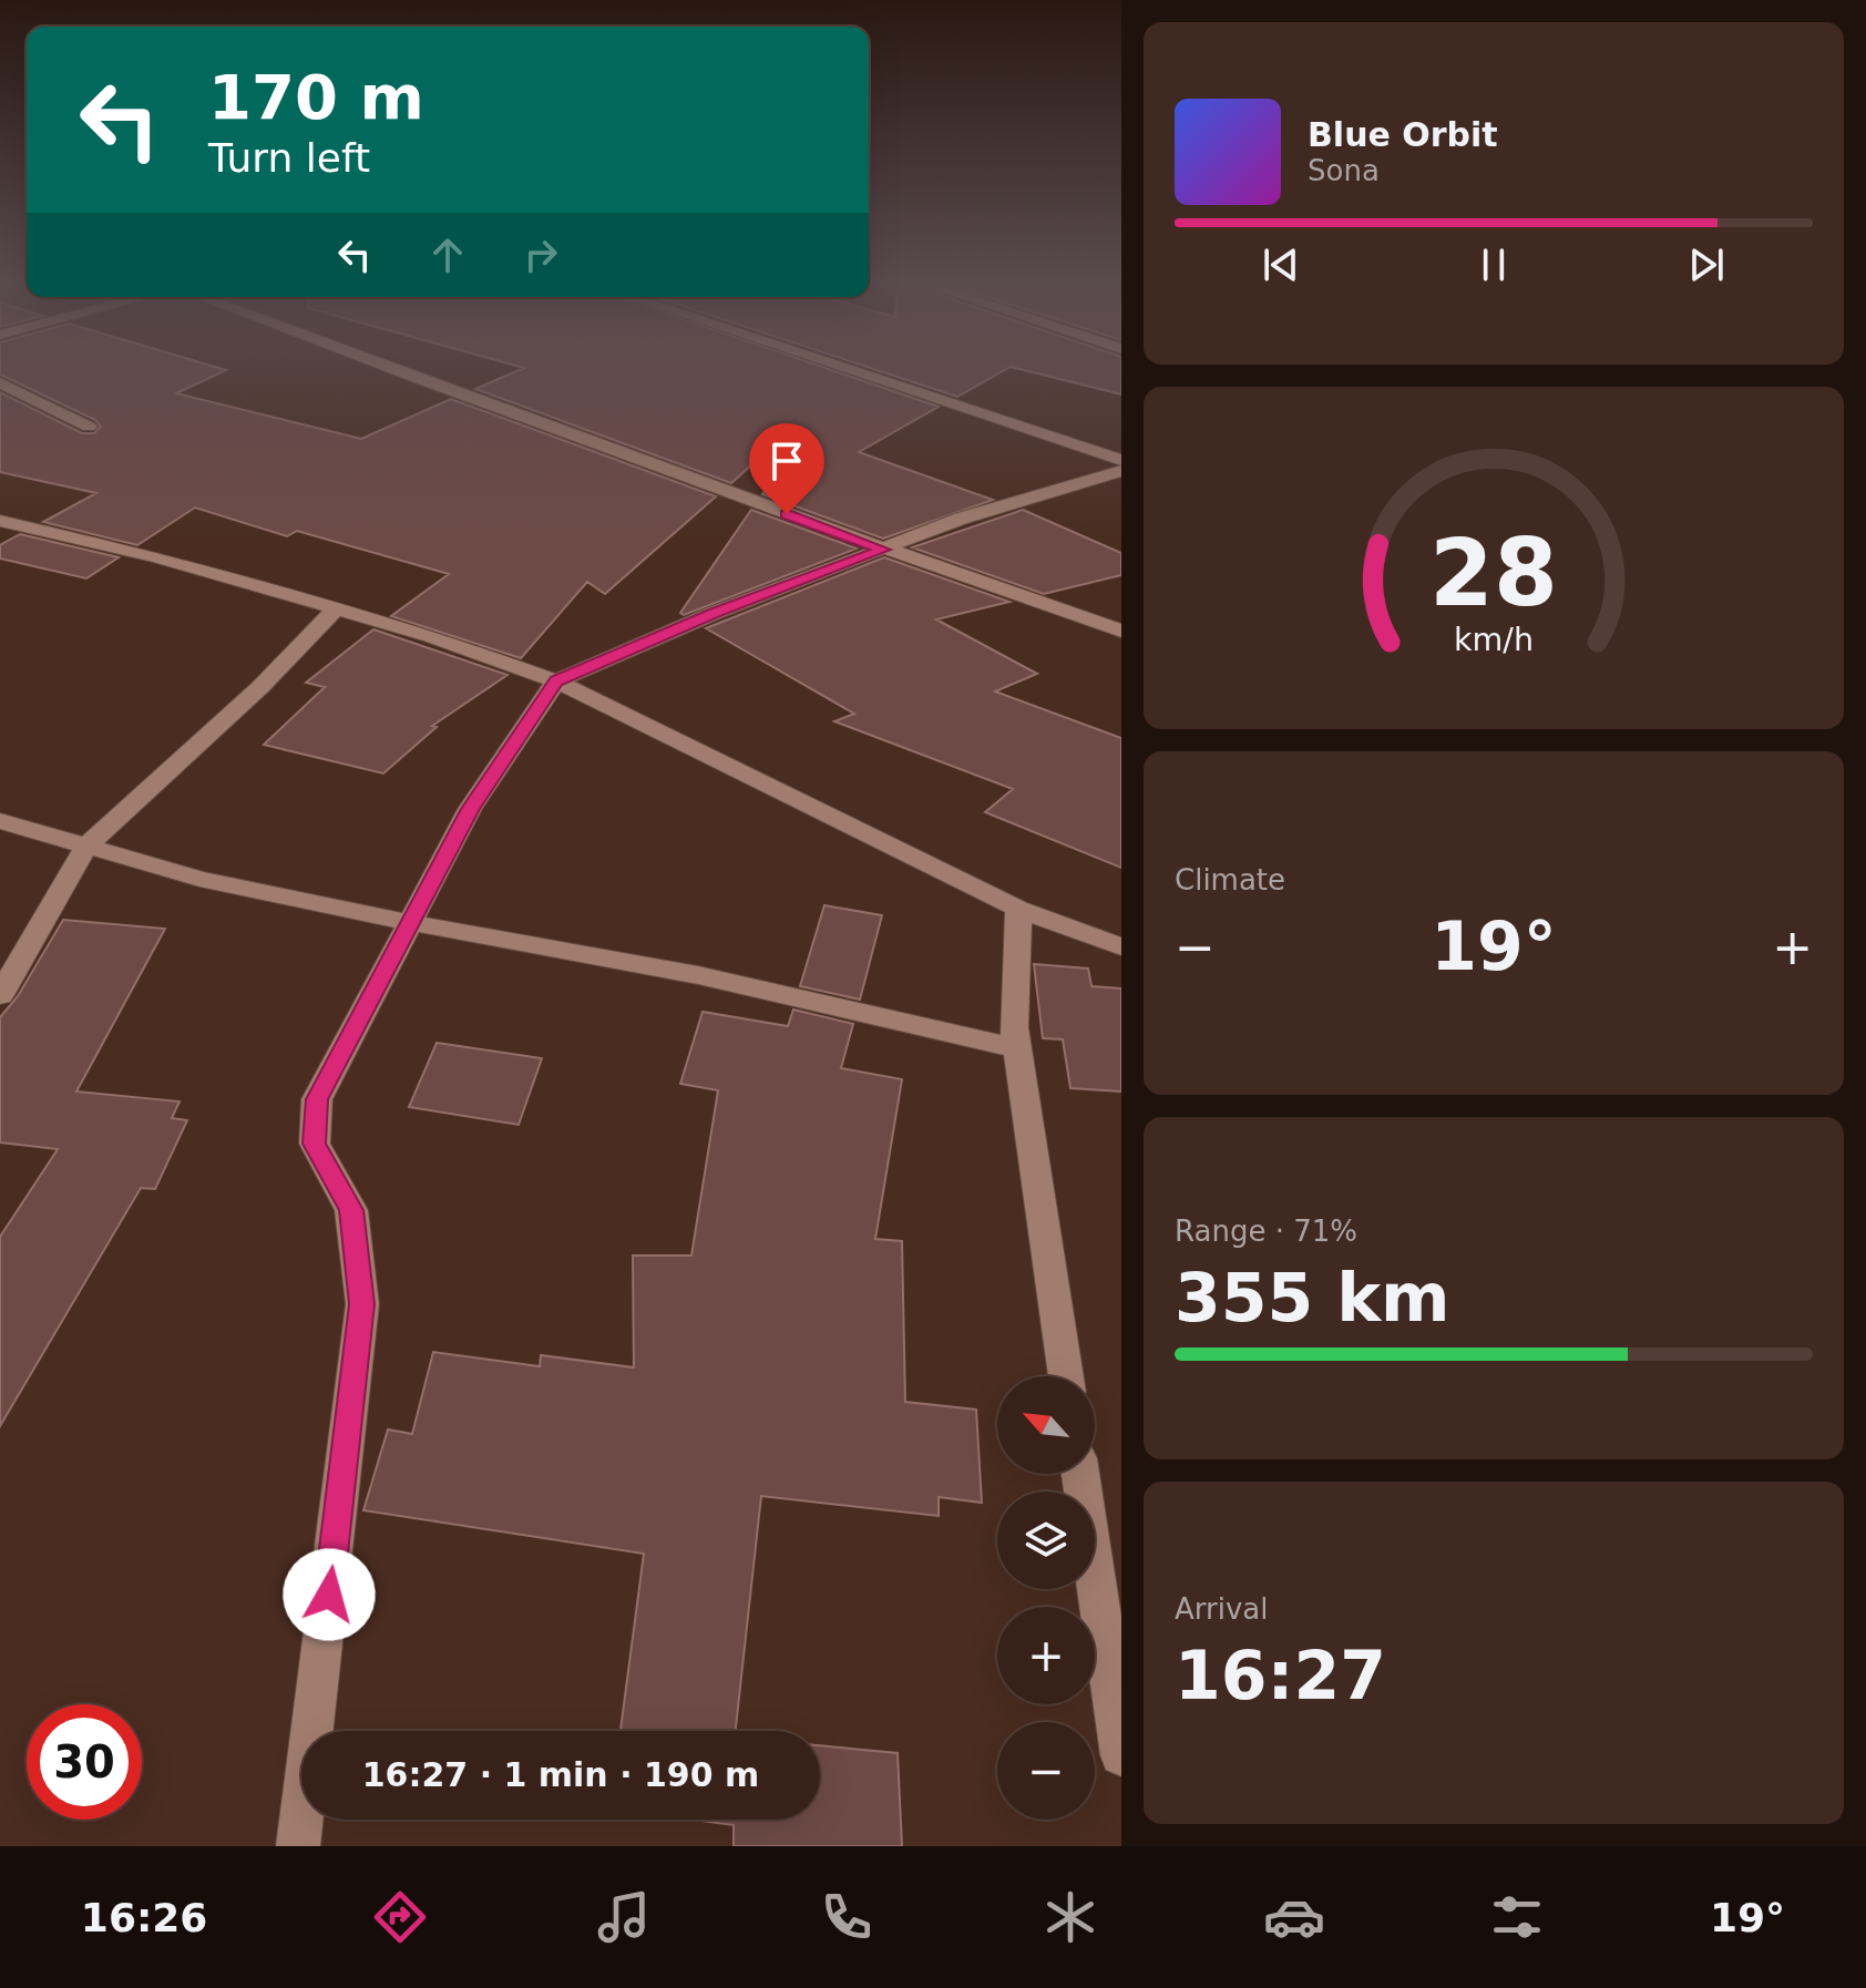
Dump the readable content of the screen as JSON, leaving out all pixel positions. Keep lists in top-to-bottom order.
{
  "north": "top left",
  "page": {
    "turn": ["170 m", "Turn left"],
    "song": ["Blue Orbit", "Sona"],
    "tile": [
      "Climate",
      ["Range · 71%", "355 km"],
      ["Arrival", "16:27"]
    ],
    "heat": ["−", "19°", "+"],
    "map_buttons": ["+", "−"],
    "limit": "30",
    "trip": "16:27 · 1 min · 190 m",
    "tabs": ["16:26", "19°"],
    "gauge": ["28", "km/h"]
  }
}
